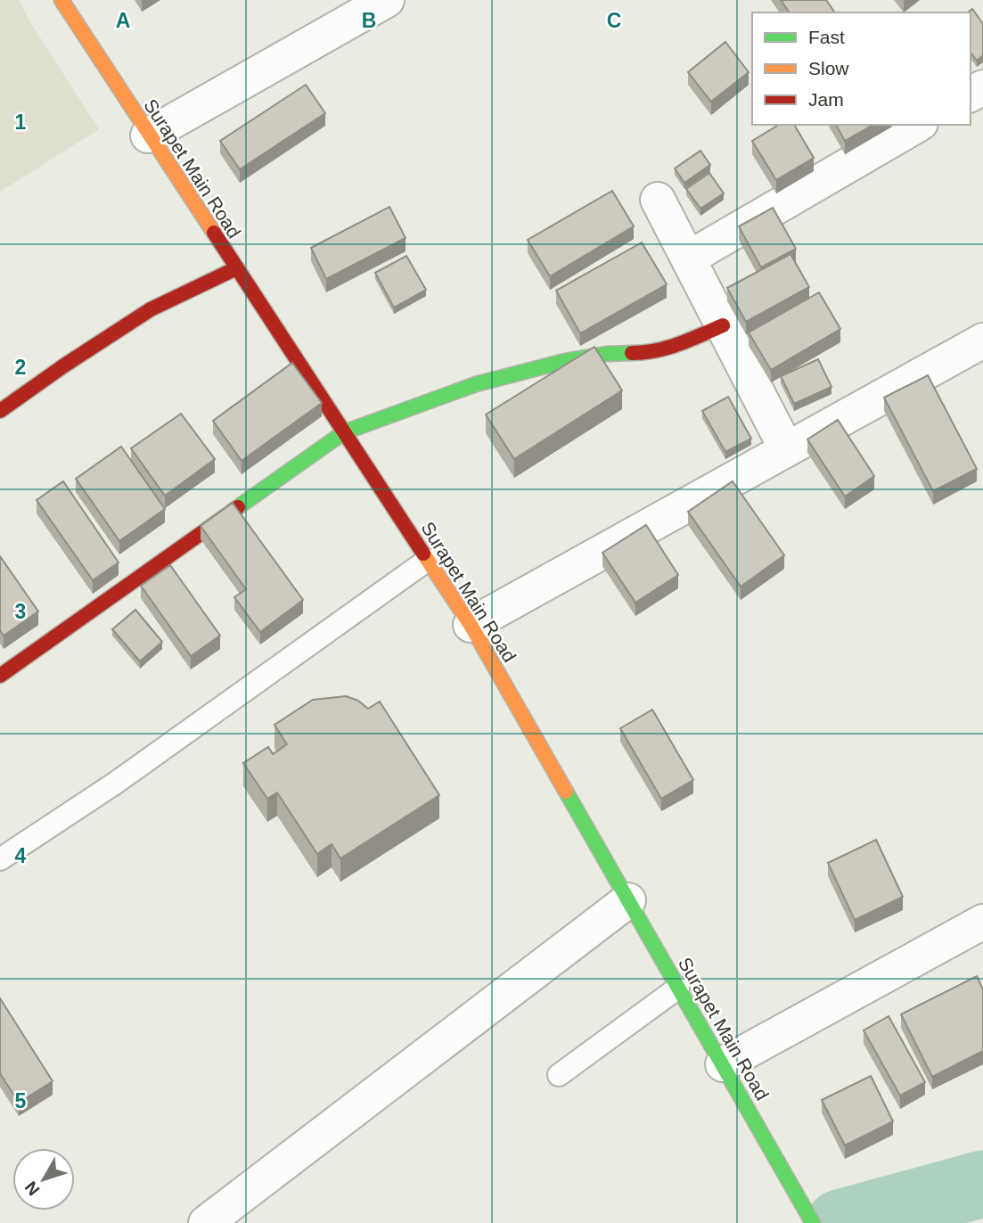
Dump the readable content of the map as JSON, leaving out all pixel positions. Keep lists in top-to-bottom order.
{
  "streets": {
    "main road": ["Surapet Main Road"]
  },
  "legend": ["Fast", "Slow", "Jam"],
  "north": "bottom left",
  "grid": {
    "columns": ["A", "B", "C"],
    "rows": [
      "1",
      "2",
      "3",
      "4",
      "5"
    ]
  }
}
